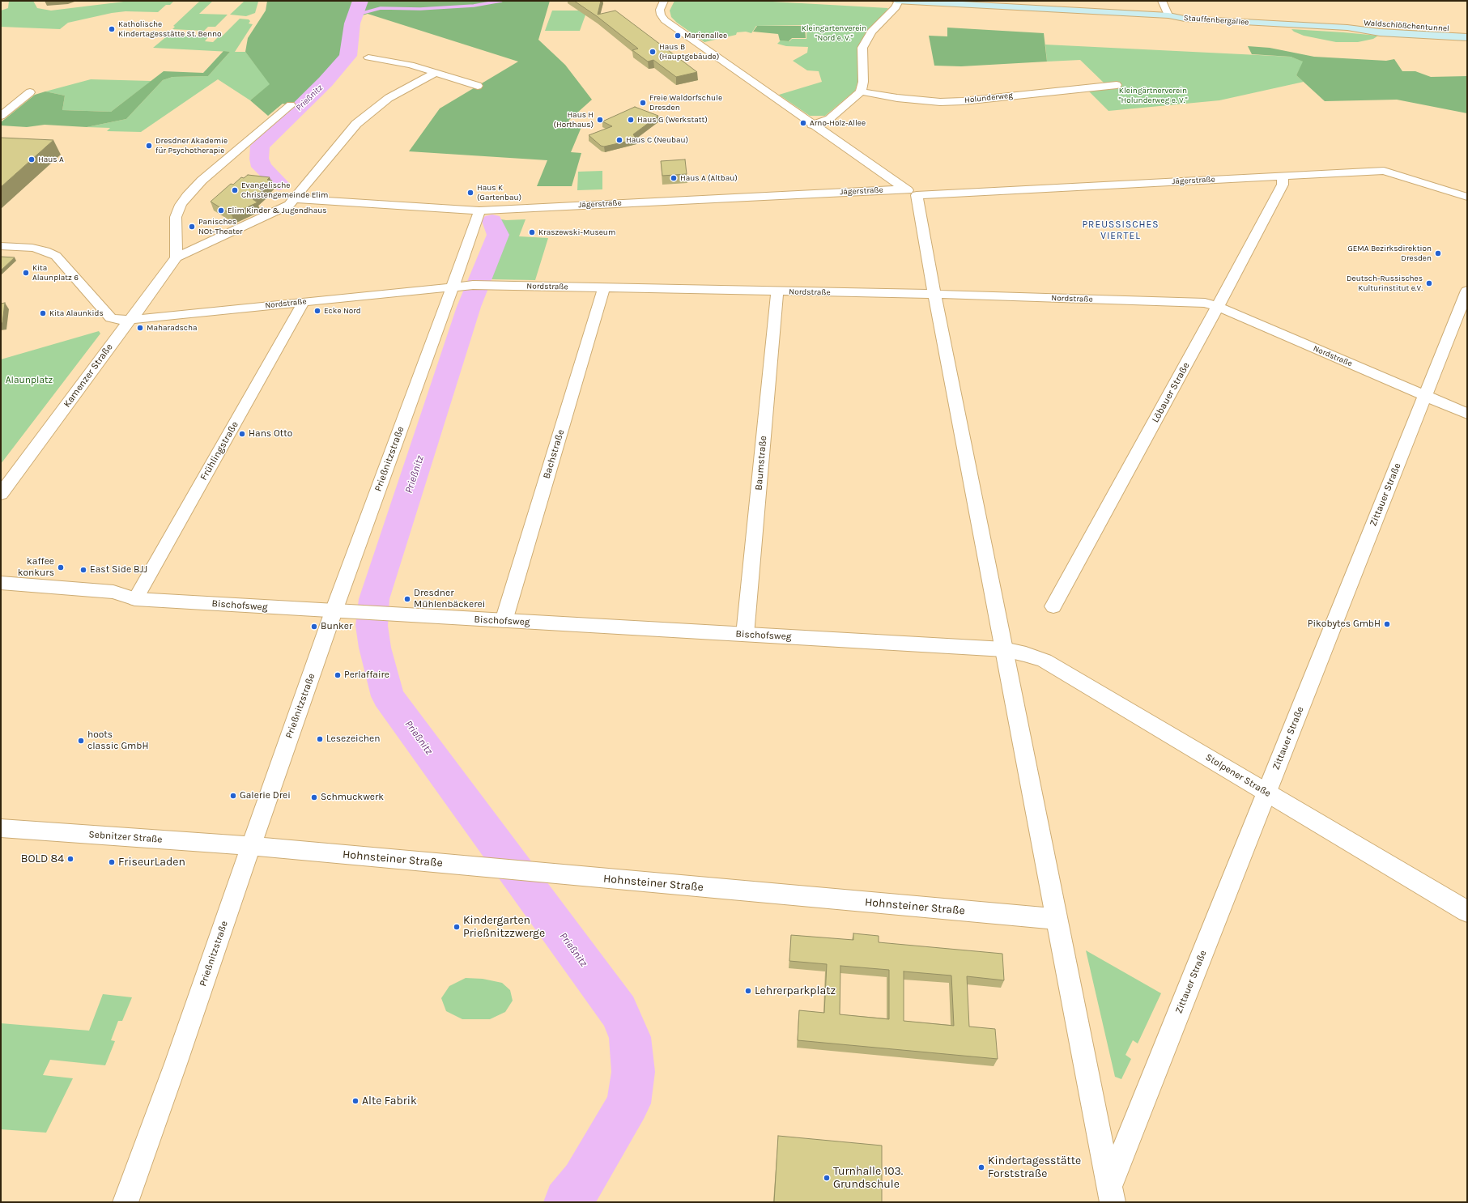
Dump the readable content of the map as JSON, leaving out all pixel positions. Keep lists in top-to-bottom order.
{
  "streets": {
    "main road": ["Stauffenbergallee", "Waldschlößchentunnel"],
    "street": [
      "Holunderweg",
      "Jägerstraße",
      "Nordstraße",
      "Kamenzer Straße",
      "Löbauer Straße",
      "Frühlingstraße",
      "Bachstraße",
      "Prießnitzstraße",
      "Baumstraße",
      "Zittauer Straße",
      "Bischofsweg",
      "Stolpener Straße",
      "Sebnitzer Straße",
      "Hohnsteiner Straße"
    ]
  },
  "crossings": [
    ["Stauffenbergallee", "Waldschlößchentunnel"],
    ["Jägerstraße", "Löbauer Straße"],
    ["Jägerstraße", "Prießnitzstraße"],
    ["Nordstraße", "Kamenzer Straße"],
    ["Nordstraße", "Löbauer Straße"],
    ["Nordstraße", "Frühlingstraße"],
    ["Nordstraße", "Bachstraße"],
    ["Nordstraße", "Prießnitzstraße"],
    ["Nordstraße", "Baumstraße"],
    ["Nordstraße", "Zittauer Straße"],
    ["Frühlingstraße", "Bischofsweg"],
    ["Bachstraße", "Bischofsweg"],
    ["Prießnitzstraße", "Bischofsweg"],
    ["Prießnitzstraße", "Sebnitzer Straße"],
    ["Prießnitzstraße", "Hohnsteiner Straße"],
    ["Baumstraße", "Bischofsweg"],
    ["Zittauer Straße", "Stolpener Straße"],
    ["Bischofsweg", "Stolpener Straße"],
    ["Sebnitzer Straße", "Hohnsteiner Straße"]
  ],
  "districts": ["PREUSSISCHES VIERTEL"],
  "water": ["Prießnitz"],
  "parks": ["Kleingartenverein \"Nord e. V.\"", "Kleingärtnerverein \"Holunderweg e. V.\"", "Alaunplatz"],
  "places": [
    "Katholische Kindertagesstätte St. Benno",
    "Marienallee",
    "Haus B (Hauptgebäude)",
    "Freie Waldorfschule Dresden",
    "Haus H (Horthaus)",
    "Haus G (Werkstatt)",
    "Arno-Holz-Allee",
    "Haus C (Neubau)",
    "Dresdner Akademie für Psychotherapie",
    "Haus A",
    "Haus A (Altbau)",
    "Evangelische Christengemeinde Elim",
    "Haus K (Gartenbau)",
    "Elim Kinder & Jugendhaus",
    "Panisches NOt-Theater",
    "Kraszewski-Museum",
    "GEMA Bezirksdirektion Dresden",
    "Kita Alaunplatz 6",
    "Deutsch-Russisches Kulturinstitut e.V.",
    "Ecke Nord",
    "Kita Alaunkids",
    "Maharadscha",
    "Hans Otto",
    "kaffee konkurs",
    "East Side BJJ",
    "Dresdner Mühlenbäckerei",
    "Pikobytes GmbH",
    "Bunker",
    "Perlaffaire",
    "Lesezeichen",
    "hoots classic GmbH",
    "Galerie Drei",
    "Schmuckwerk",
    "BOLD 84",
    "FriseurLaden",
    "Kindergarten Prießnitzzwerge",
    "Lehrerparkplatz",
    "Alte Fabrik",
    "Kindertagesstätte Forststraße",
    "Turnhalle 103. Grundschule"
  ]
}
